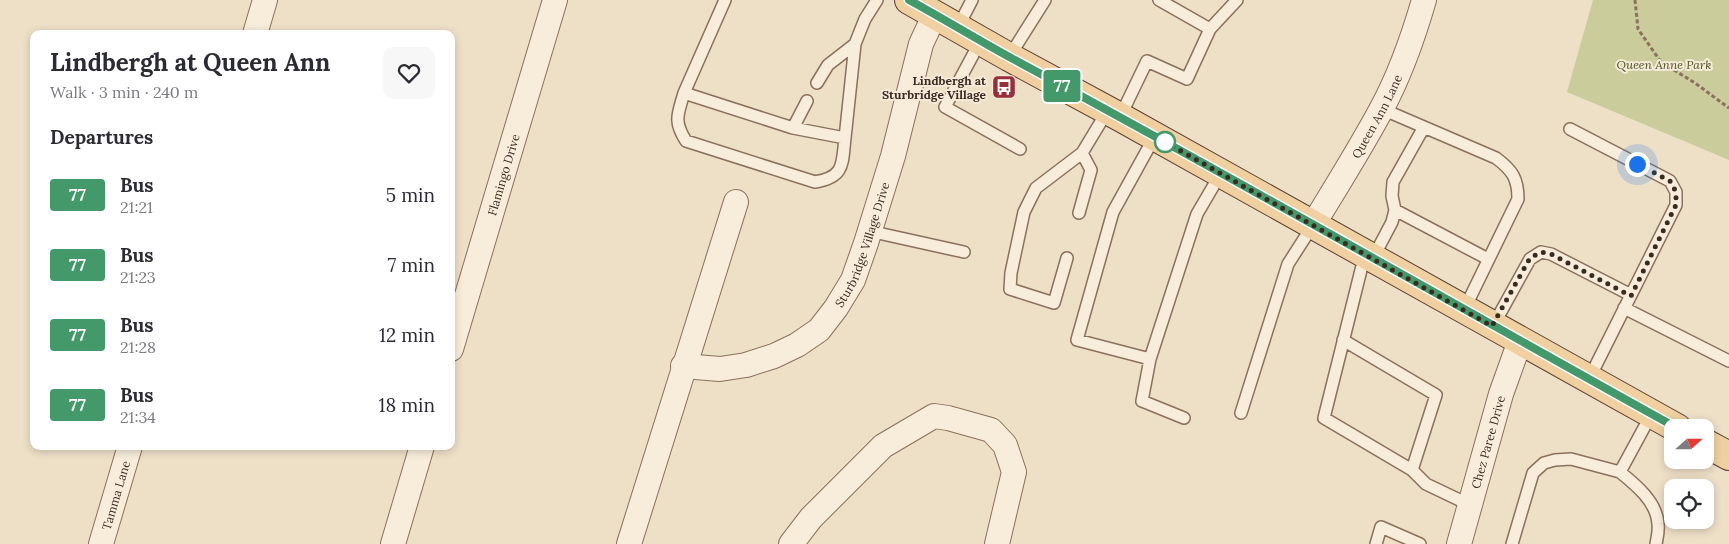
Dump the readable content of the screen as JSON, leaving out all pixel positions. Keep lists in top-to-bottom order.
{
  "streets": {
    "street": [
      "Queen Ann Lane",
      "Flamingo Drive",
      "Sturbridge Village Drive",
      "Chez Paree Drive",
      "Tamma Lane"
    ]
  },
  "parks": ["Queen Anne Park"],
  "places": {
    "bus stop": ["Lindbergh at Sturbridge Village"]
  },
  "lines": ["bus line 77"],
  "north": "right",
  "page": {
    "on_map": "77",
    "heading": [
      ["Lindbergh at Queen Ann", "Walk · 3 min · 240 m"],
      "Departures"
    ],
    "list": [
      {
        "mark": "77",
        "name": "Bus",
        "note": "21:21",
        "value": "5 min"
      },
      {
        "mark": "77",
        "name": "Bus",
        "note": "21:23",
        "value": "7 min"
      },
      {
        "mark": "77",
        "name": "Bus",
        "note": "21:28",
        "value": "12 min"
      },
      {
        "mark": "77",
        "name": "Bus",
        "note": "21:34",
        "value": "18 min"
      }
    ]
  }
}
